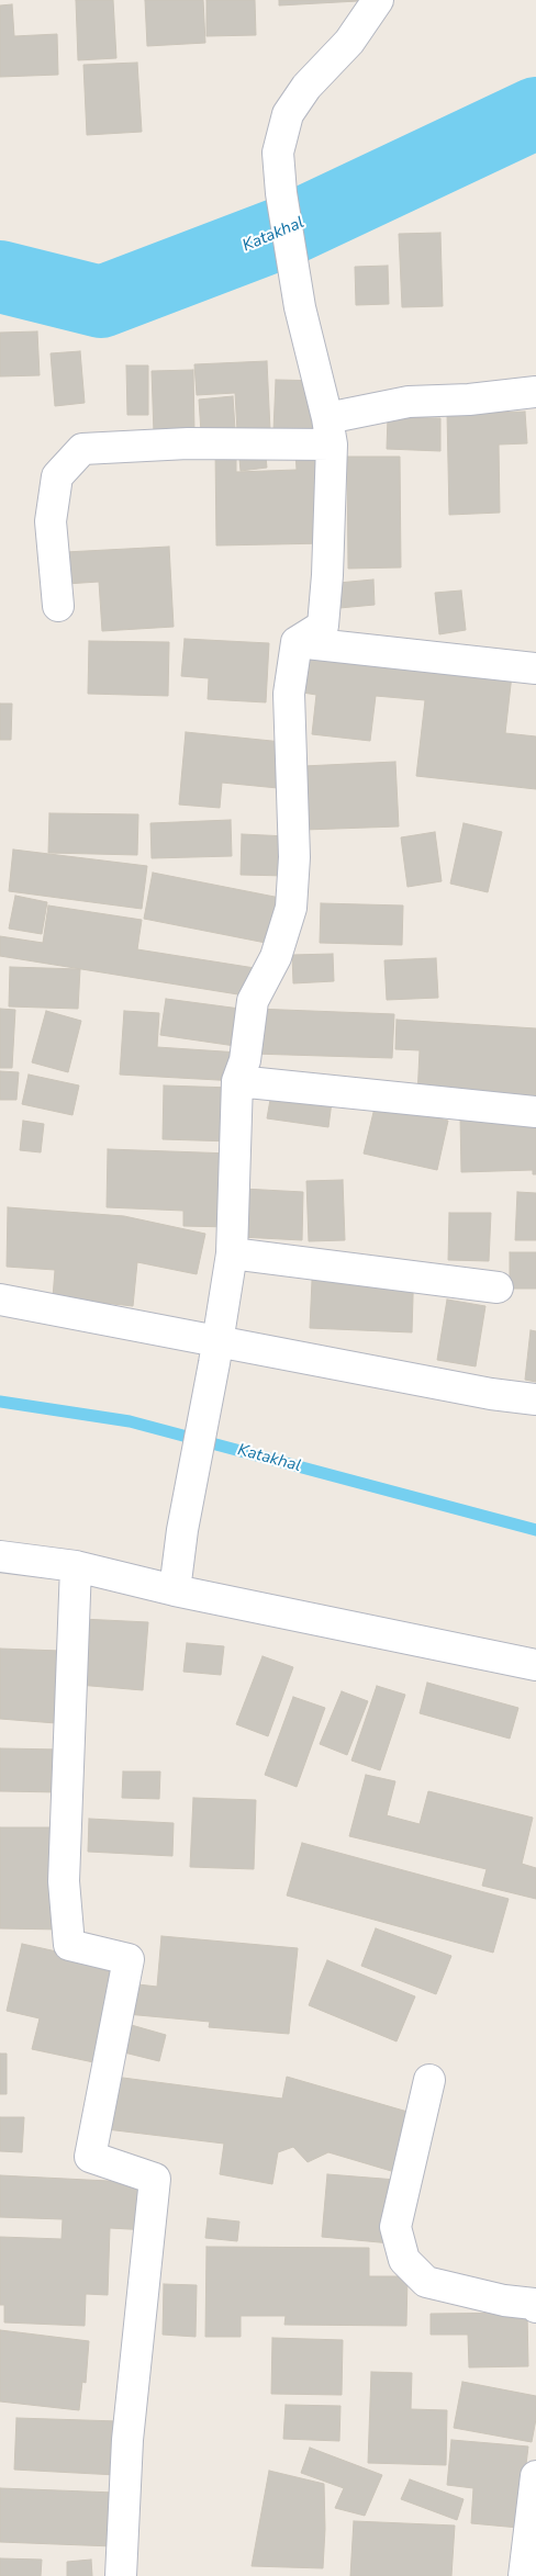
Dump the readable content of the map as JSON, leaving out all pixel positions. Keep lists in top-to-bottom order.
{
  "water": ["Katakhal"]
}
